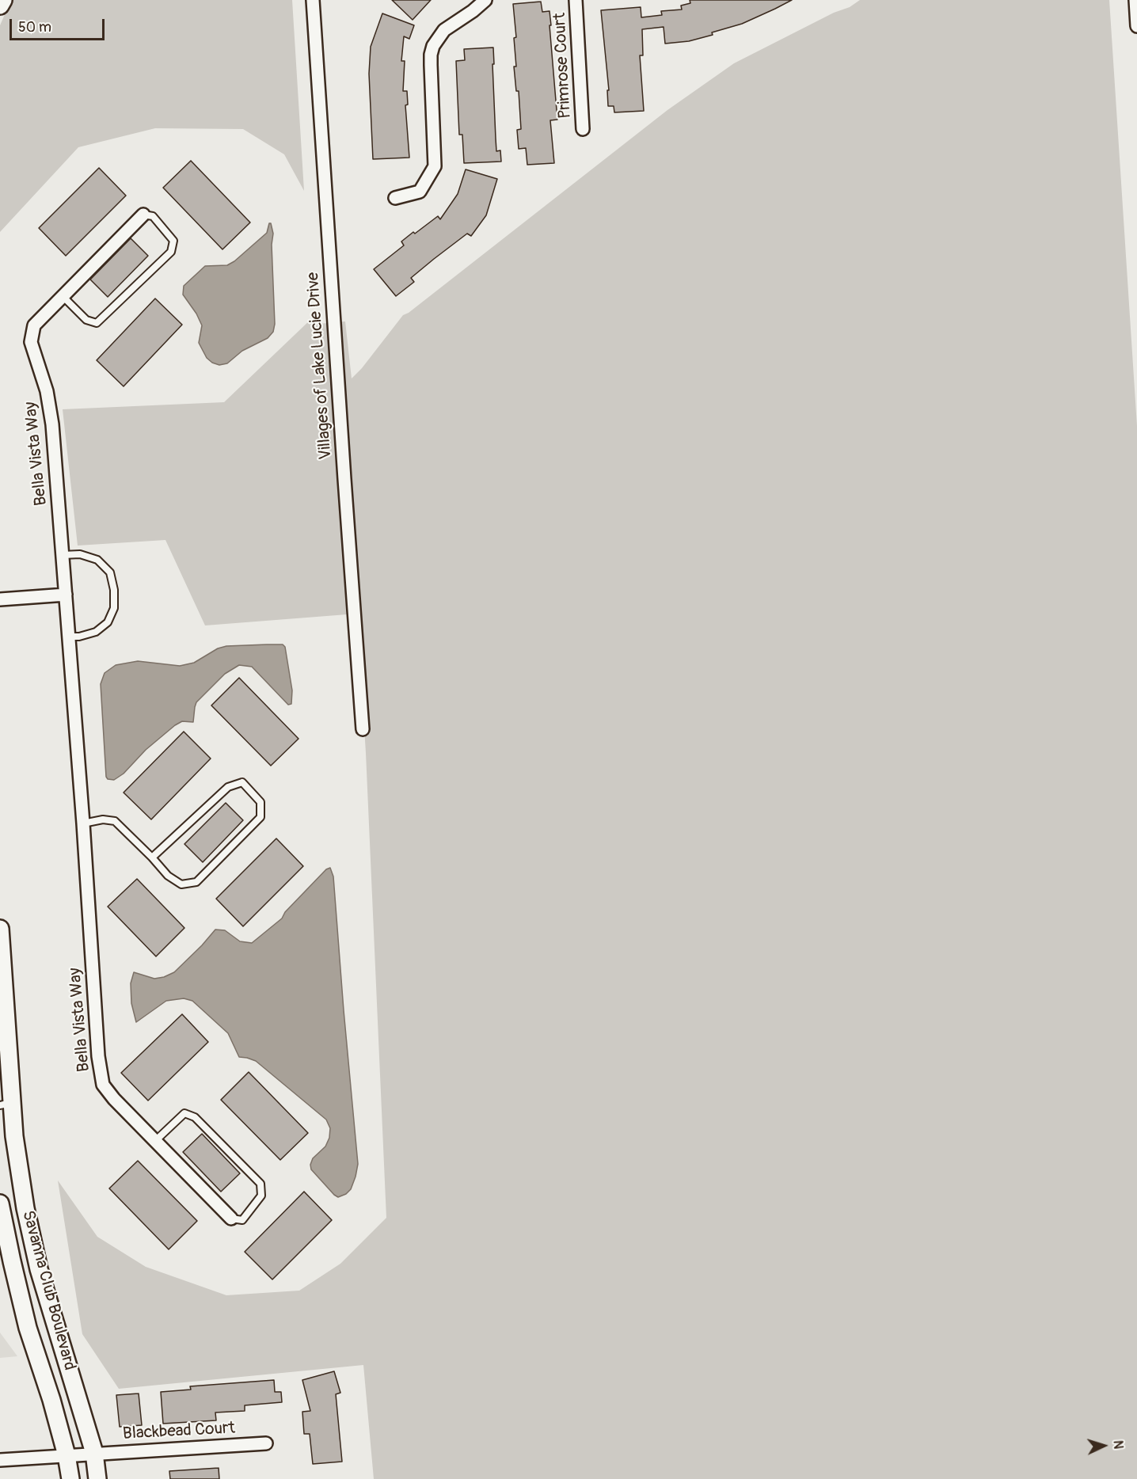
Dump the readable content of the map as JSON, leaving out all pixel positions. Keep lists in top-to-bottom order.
{
  "streets": {
    "street": [
      "Primrose Court",
      "Villages of Lake Lucie Drive",
      "Bella Vista Way",
      "Savanna Club Boulevard",
      "Blackbead Court"
    ]
  },
  "crossings": [
    ["Savanna Club Boulevard", "Blackbead Court"]
  ],
  "scale_bar": "50 m",
  "north": "right"
}
